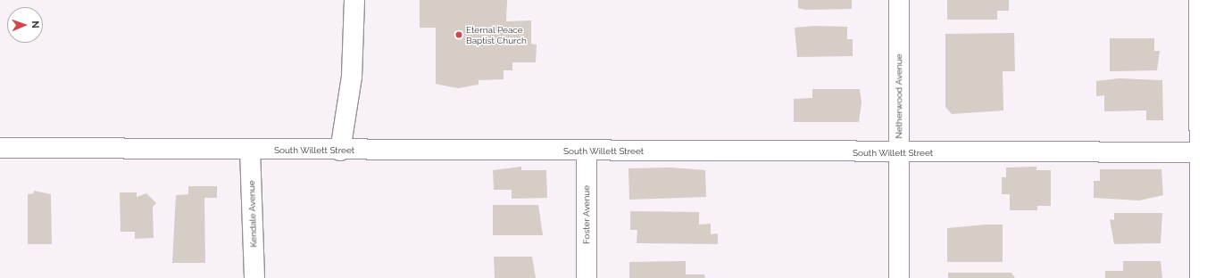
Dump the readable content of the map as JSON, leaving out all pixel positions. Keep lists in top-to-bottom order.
{
  "streets": {
    "street": [
      "Netherwood Avenue",
      "South Willett Street",
      "Kendale Avenue",
      "Foster Avenue"
    ]
  },
  "crossings": [
    ["Netherwood Avenue", "South Willett Street"],
    ["South Willett Street", "Kendale Avenue"],
    ["South Willett Street", "Foster Avenue"]
  ],
  "places": ["Eternal Peace Baptist Church"],
  "north": "right"
}
